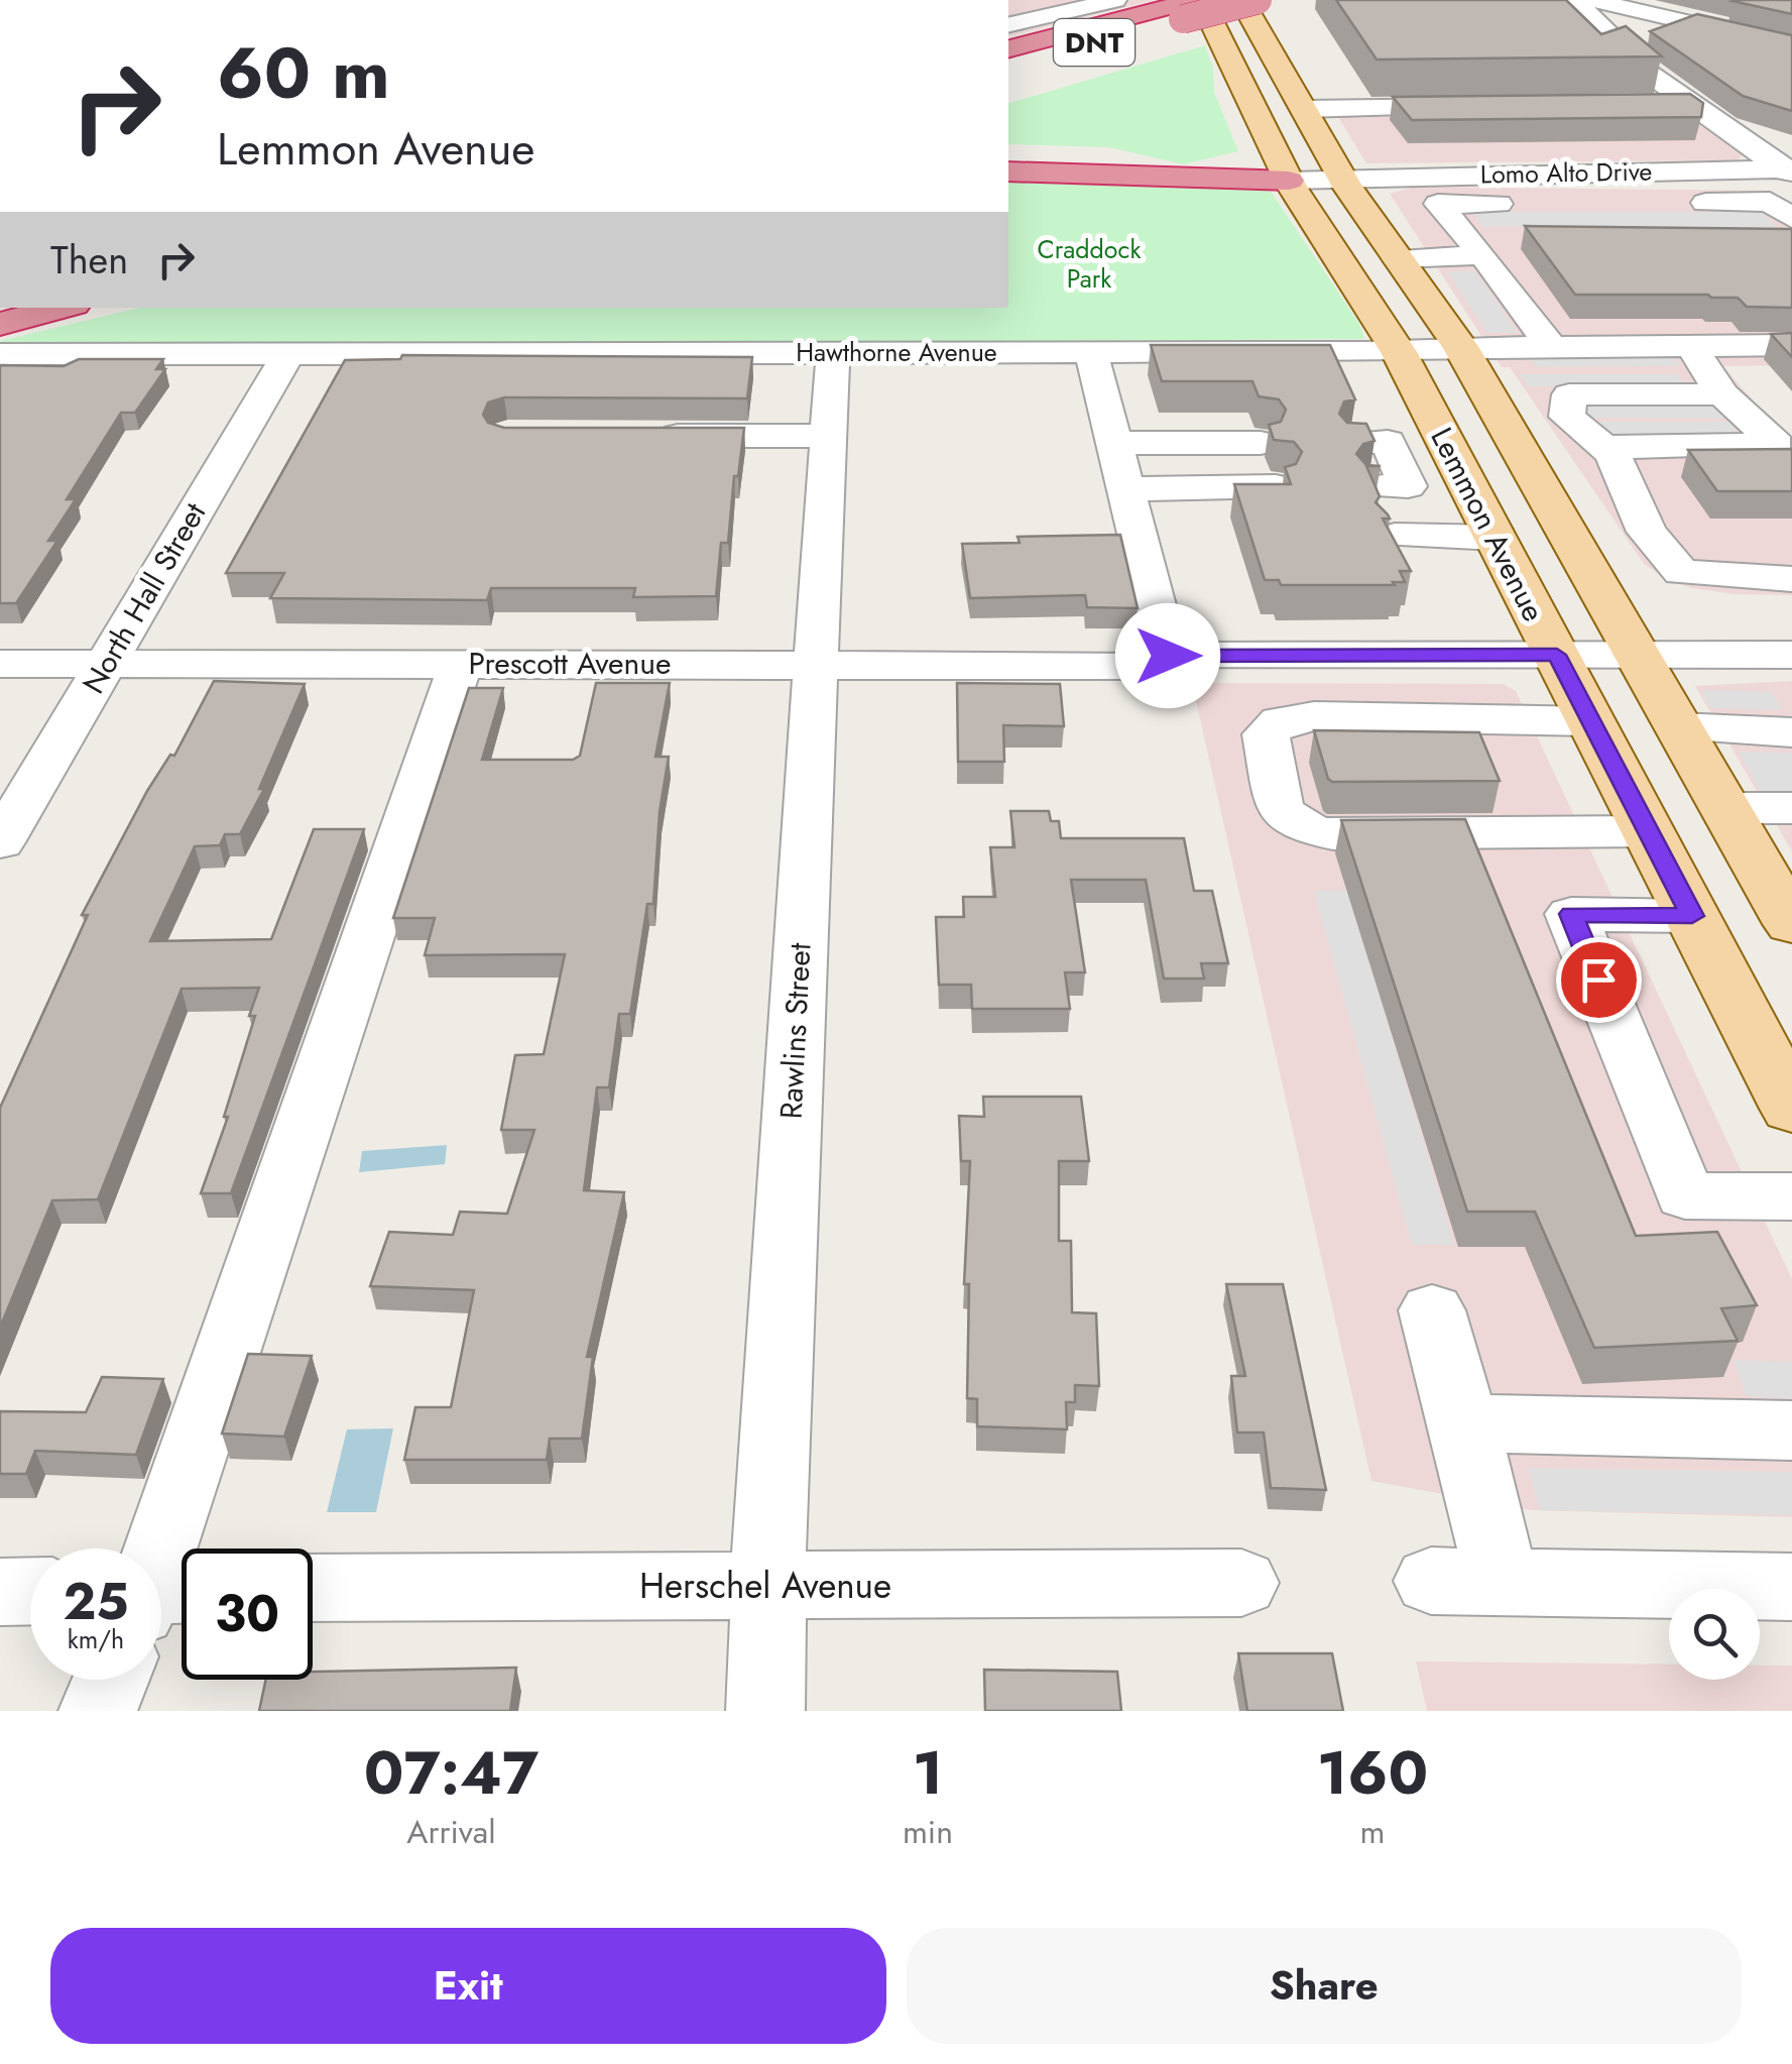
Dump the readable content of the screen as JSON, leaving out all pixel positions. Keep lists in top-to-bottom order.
{
  "streets": {
    "highway": ["DNT"],
    "main road": ["Lemmon Avenue"],
    "street": [
      "Lomo Alto Drive",
      "Hawthorne Avenue",
      "North Hall Street",
      "Prescott Avenue",
      "Rawlins Street",
      "Herschel Avenue"
    ]
  },
  "crossings": [
    ["DNT", "Lemmon Avenue"],
    ["Lomo Alto Drive", "Lemmon Avenue"],
    ["Hawthorne Avenue", "Lemmon Avenue"],
    ["Hawthorne Avenue", "North Hall Street"],
    ["Hawthorne Avenue", "Rawlins Street"],
    ["Lemmon Avenue", "Prescott Avenue"],
    ["North Hall Street", "Prescott Avenue"],
    ["Prescott Avenue", "Rawlins Street"],
    ["Rawlins Street", "Herschel Avenue"]
  ],
  "parks": ["Craddock Park"],
  "page": {
    "turn": ["60 m", "Lemmon Avenue"],
    "then": "Then",
    "speed": "25 km/h",
    "limit": "30",
    "eta": [
      "07:47",
      "Arrival",
      "1",
      "min",
      "160",
      "m"
    ],
    "buttons": ["Exit", "Share"]
  }
}
